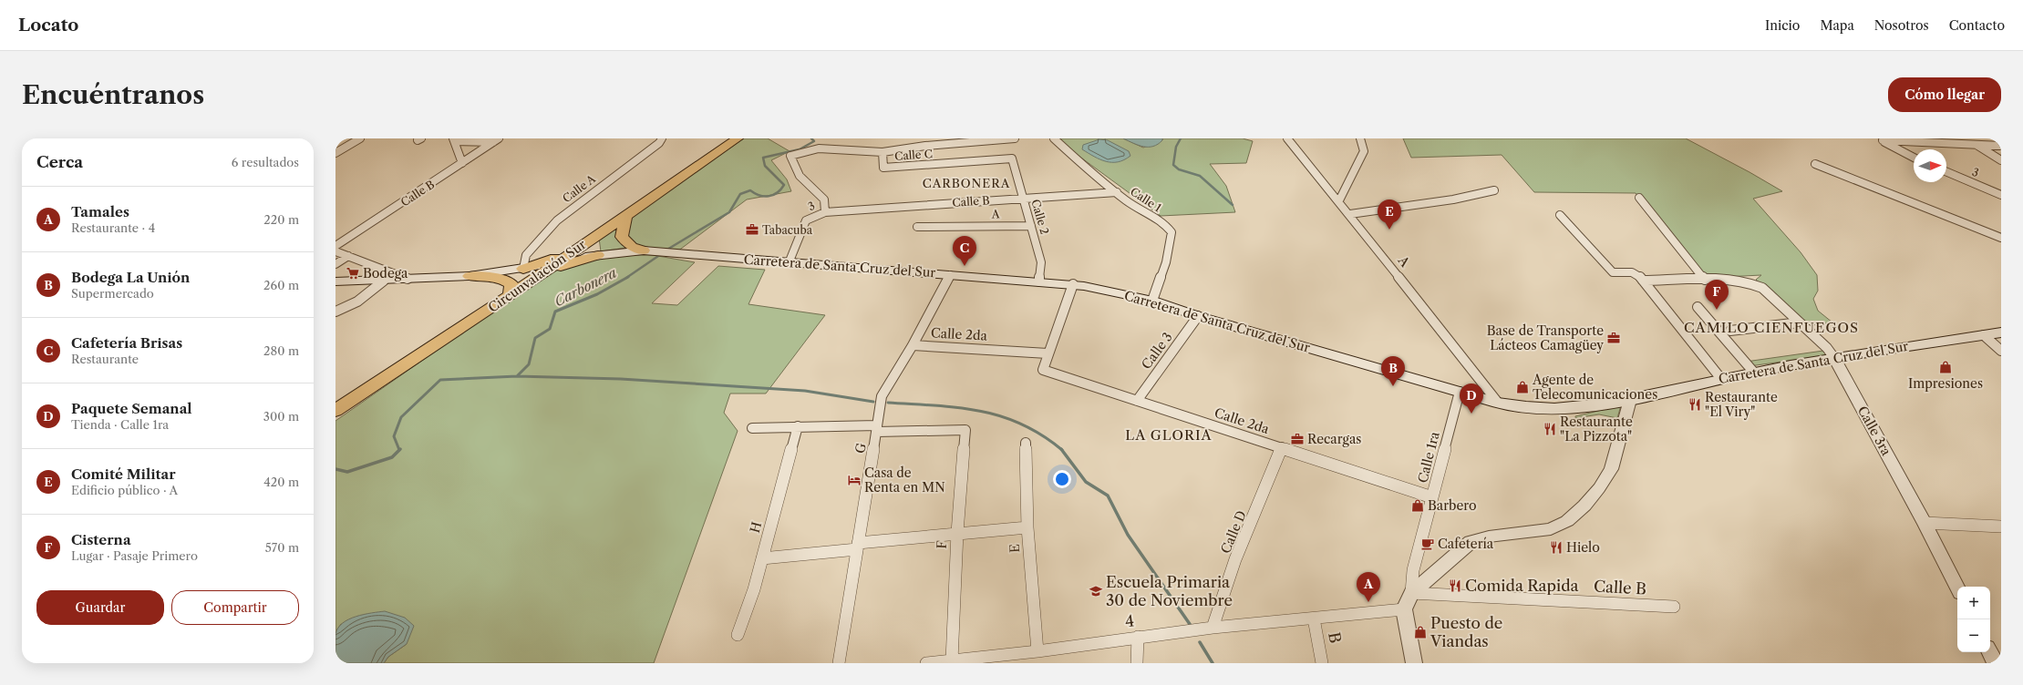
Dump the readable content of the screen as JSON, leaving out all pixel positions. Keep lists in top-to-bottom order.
{
  "streets": {
    "main road": ["Carretera de Santa Cruz del Sur", "Circunvalación Sur"],
    "street": [
      "Calle C",
      "3",
      "Calle A",
      "Calle B",
      "Calle 1",
      "A",
      "Calle 2",
      "Calle 2da",
      "Calle 3",
      "Calle 3ra",
      "G",
      "Calle 1ra",
      "H",
      "Calle D",
      "F",
      "E",
      "4",
      "B"
    ]
  },
  "crossings": [
    ["Calle C", "3"],
    ["Calle C", "Calle 2"],
    ["3", "Calle B"],
    ["3", "Carretera de Santa Cruz del Sur"],
    ["Calle A", "Carretera de Santa Cruz del Sur"],
    ["Calle B", "Calle 1"],
    ["Calle B", "Calle 2"],
    ["Calle B", "Calle 1ra"],
    ["Calle 1", "Carretera de Santa Cruz del Sur"],
    ["A", "Calle 2"],
    ["A", "Carretera de Santa Cruz del Sur"],
    ["Calle 2", "Carretera de Santa Cruz del Sur"],
    ["Carretera de Santa Cruz del Sur", "Circunvalación Sur"],
    ["Carretera de Santa Cruz del Sur", "Calle 3"],
    ["Carretera de Santa Cruz del Sur", "Calle 3ra"],
    ["Carretera de Santa Cruz del Sur", "G"],
    ["Carretera de Santa Cruz del Sur", "Calle 1ra"],
    ["Calle 2da", "Calle 3"],
    ["Calle 2da", "G"],
    ["Calle 2da", "Calle 1ra"],
    ["Calle 2da", "Calle D"],
    ["G", "F"],
    ["Calle D", "4"],
    ["F", "4"],
    ["E", "4"],
    ["4", "B"]
  ],
  "districts": ["CARBONERA", "CAMILO CIENFUEGOS", "LA GLORIA"],
  "water": ["Carbonera"],
  "places": {
    "office": ["Tabacuba", "Base de Transporte Lácteos Camagüey", "Recargas"],
    "supermarket": ["Bodega"],
    "shop": [
      "Impresiones",
      "Agente de Telecomunicaciones",
      "Barbero",
      "Puesto de Viandas"
    ],
    "restaurant": [
      "Restaurante \"El Viry\"",
      "Restaurante \"La Pizzota\"",
      "Hielo",
      "Comida Rapida"
    ],
    "hotel": ["Casa de Renta en MN"],
    "cafe": ["Cafetería"],
    "school or university": ["Escuela Primaria 30 de Noviembre"]
  },
  "north": "right",
  "page": {
    "header": "Locato",
    "nav": [
      "Inicio",
      "Mapa",
      "Nosotros",
      "Contacto"
    ],
    "buttons": [
      "Cómo llegar",
      ["Guardar", "Compartir"]
    ],
    "title": "Encuéntranos",
    "heading": ["Cerca", "6 resultados"],
    "list": [
      {
        "mark": "A",
        "name": "Tamales",
        "note": "Restaurante · 4",
        "value": "220 m"
      },
      {
        "mark": "B",
        "name": "Bodega La Unión",
        "note": "Supermercado",
        "value": "260 m"
      },
      {
        "mark": "C",
        "name": "Cafetería Brisas",
        "note": "Restaurante",
        "value": "280 m"
      },
      {
        "mark": "D",
        "name": "Paquete Semanal",
        "note": "Tienda · Calle 1ra",
        "value": "300 m"
      },
      {
        "mark": "E",
        "name": "Comité Militar",
        "note": "Edificio público · A",
        "value": "420 m"
      },
      {
        "mark": "F",
        "name": "Cisterna",
        "note": "Lugar · Pasaje Primero",
        "value": "570 m"
      }
    ],
    "pins": [
      "E",
      "C",
      "F",
      "B",
      "D",
      "A"
    ],
    "map_buttons": ["+", "−"]
  }
}
